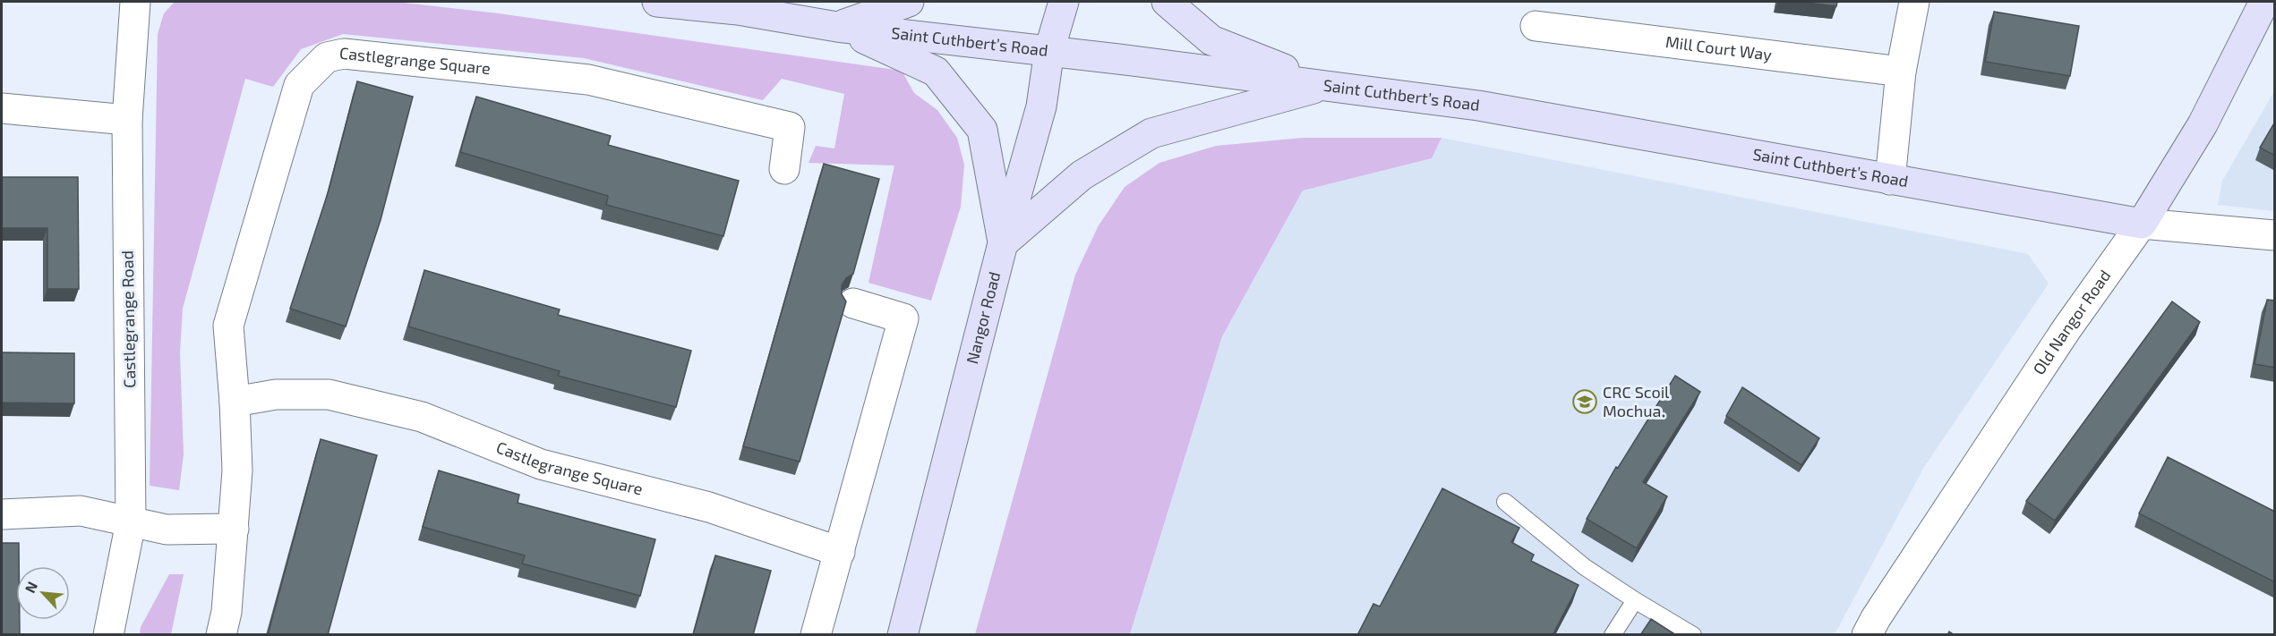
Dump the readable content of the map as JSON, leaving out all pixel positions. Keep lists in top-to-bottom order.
{
  "streets": {
    "street": [
      "Saint Cuthbert’s Road",
      "Mill Court Way",
      "Castlegrange Square",
      "Nangor Road",
      "Castlegrange Road",
      "Old Nangor Road"
    ]
  },
  "crossings": [
    ["Saint Cuthbert’s Road", "Nangor Road"],
    ["Saint Cuthbert’s Road", "Old Nangor Road"]
  ],
  "places": {
    "school or university": ["CRC Scoil Mochua."]
  },
  "north": "top left"
}
